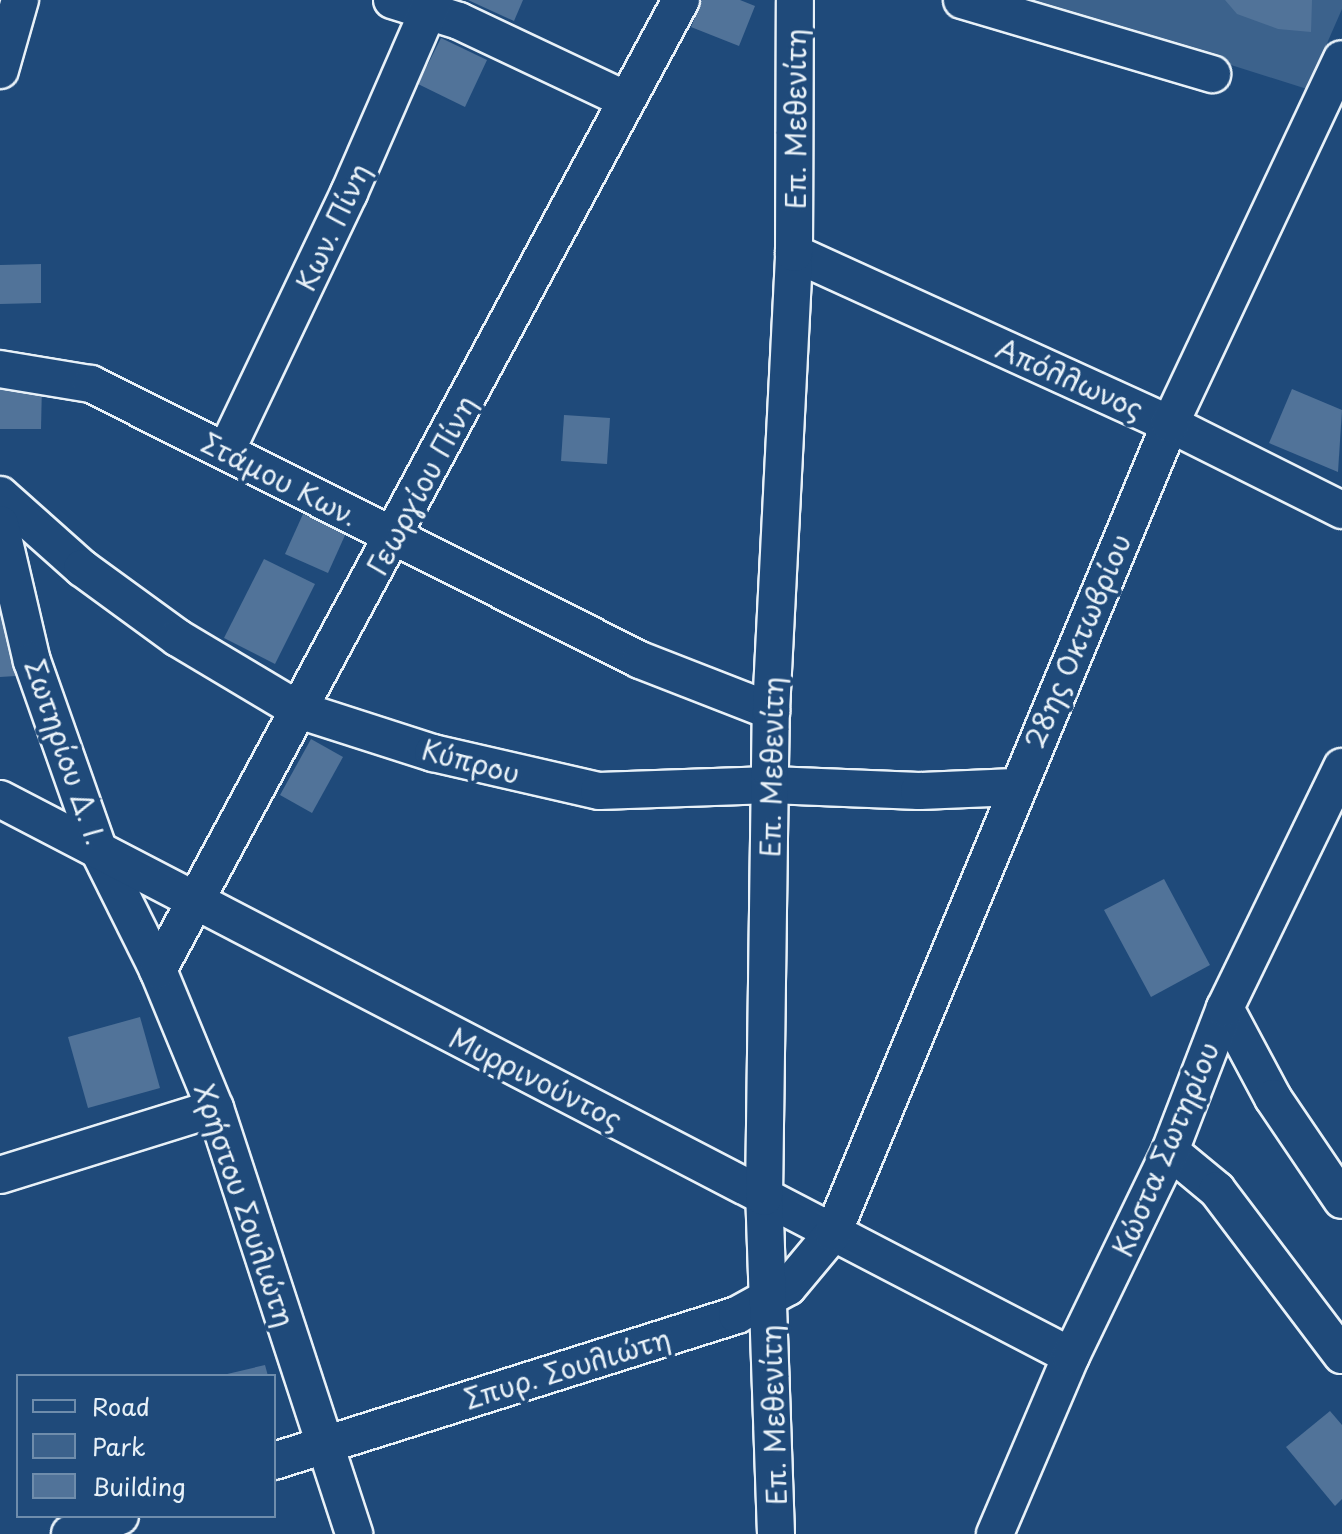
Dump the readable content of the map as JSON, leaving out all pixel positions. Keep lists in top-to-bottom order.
{
  "streets": {
    "street": [
      "Επ. Μεθενίτη",
      "Κων. Πίνη",
      "Απόλλωνος",
      "Στάμου Κων.",
      "Γεωργίου Πίνη",
      "28ης Οκτωβρίου",
      "Σωτηρίου Δ. Ι.",
      "Κύπρου",
      "Μυρρινούντος",
      "Κώστα Σωτηρίου",
      "Χρήστου Σουλιώτη",
      "Σπυρ. Σουλιώτη"
    ]
  },
  "crossings": [
    ["Επ. Μεθενίτη", "Απόλλωνος"],
    ["Επ. Μεθενίτη", "Στάμου Κων."],
    ["Επ. Μεθενίτη", "Κύπρου"],
    ["Επ. Μεθενίτη", "Μυρρινούντος"],
    ["Επ. Μεθενίτη", "Σπυρ. Σουλιώτη"],
    ["Κων. Πίνη", "Στάμου Κων."],
    ["Απόλλωνος", "28ης Οκτωβρίου"],
    ["Στάμου Κων.", "Γεωργίου Πίνη"],
    ["Γεωργίου Πίνη", "Σωτηρίου Δ. Ι."],
    ["Γεωργίου Πίνη", "Κύπρου"],
    ["Γεωργίου Πίνη", "Μυρρινούντος"],
    ["Γεωργίου Πίνη", "Χρήστου Σουλιώτη"],
    ["28ης Οκτωβρίου", "Κύπρου"],
    ["28ης Οκτωβρίου", "Μυρρινούντος"],
    ["28ης Οκτωβρίου", "Σπυρ. Σουλιώτη"],
    ["Σωτηρίου Δ. Ι.", "Μυρρινούντος"],
    ["Σωτηρίου Δ. Ι.", "Χρήστου Σουλιώτη"],
    ["Μυρρινούντος", "Κώστα Σωτηρίου"],
    ["Μυρρινούντος", "Σπυρ. Σουλιώτη"],
    ["Χρήστου Σουλιώτη", "Σπυρ. Σουλιώτη"]
  ],
  "legend": ["Road", "Park", "Building"]
}
